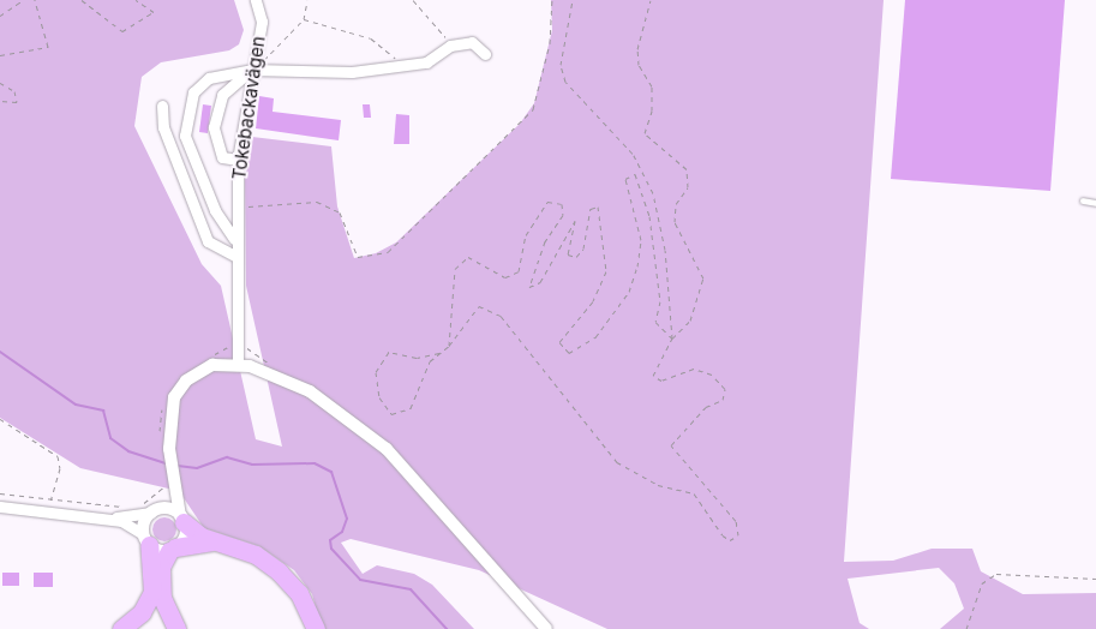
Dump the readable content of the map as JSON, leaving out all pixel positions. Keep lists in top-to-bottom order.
{
  "streets": {
    "street": ["Tokebackavägen"]
  }
}
